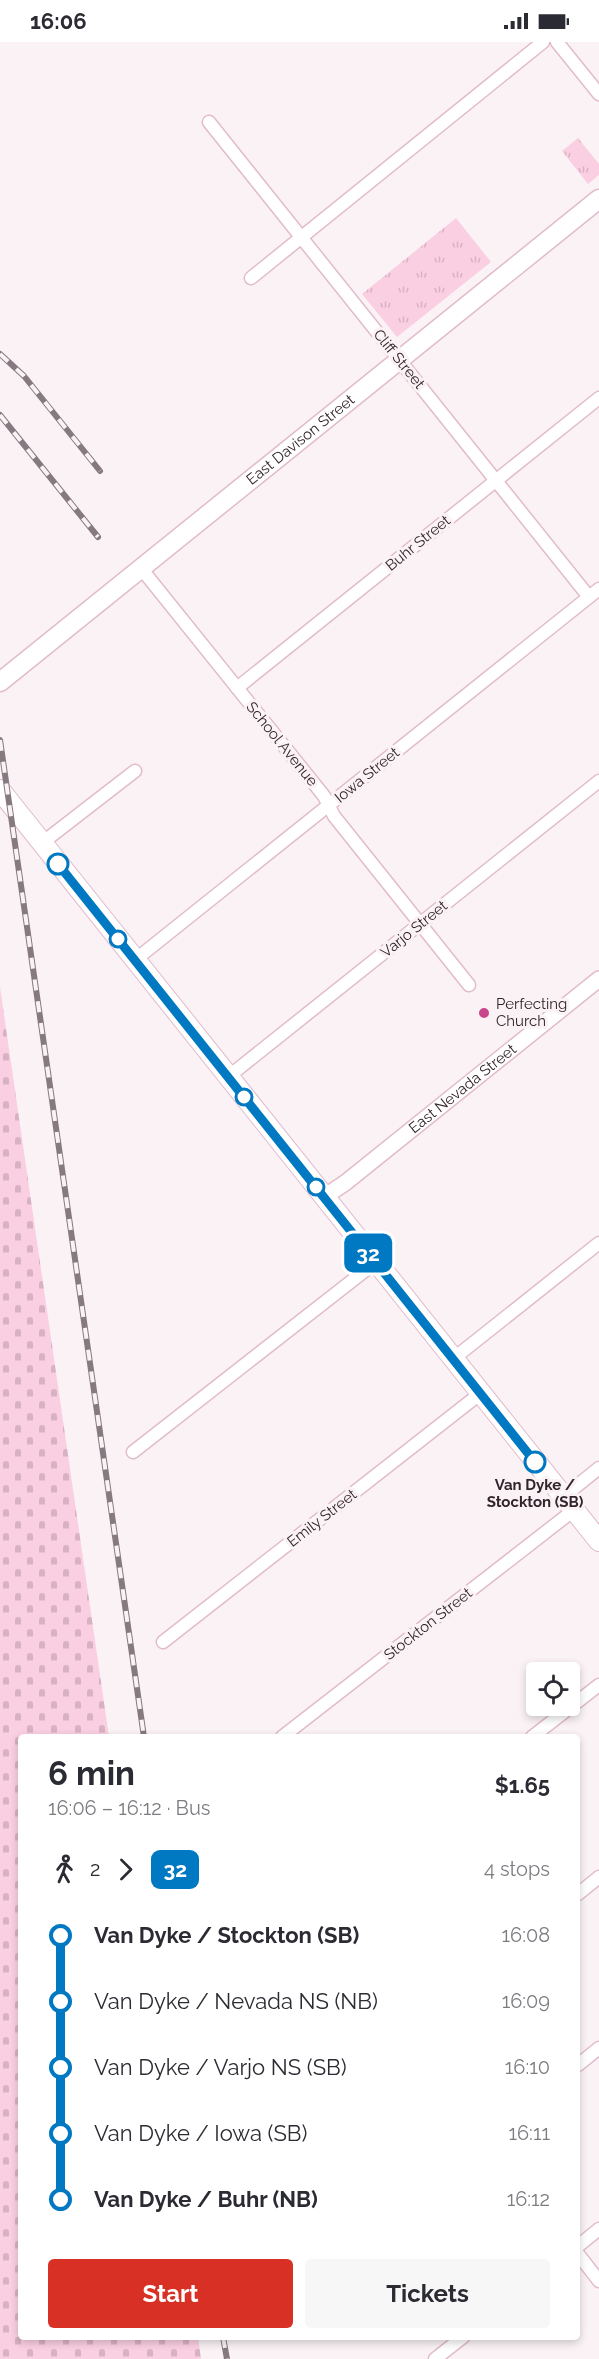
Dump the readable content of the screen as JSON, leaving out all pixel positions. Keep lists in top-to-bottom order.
{
  "streets": {
    "main road": ["East Davison Street"],
    "street": [
      "Cliff Street",
      "Buhr Street",
      "School Avenue",
      "Iowa Street",
      "Varjo Street",
      "East Nevada Street",
      "Emily Street",
      "Stockton Street"
    ]
  },
  "crossings": [
    ["Cliff Street", "East Davison Street"],
    ["Cliff Street", "Buhr Street"],
    ["Cliff Street", "Iowa Street"],
    ["East Davison Street", "School Avenue"],
    ["Buhr Street", "School Avenue"],
    ["School Avenue", "Iowa Street"],
    ["School Avenue", "Varjo Street"]
  ],
  "places": ["Perfecting Church", "Van Dyke / Stockton (SB)"],
  "lines": ["bus line 32"],
  "page": {
    "status": "16:06",
    "on_map": "32",
    "heading": ["6 min", "16:06 – 16:12 · Bus", "$1.65"],
    "legs": ["2", "32", "4 stops"],
    "list": [
      {
        "name": "Van Dyke / Stockton (SB)",
        "value": "16:08"
      },
      {
        "name": "Van Dyke / Nevada NS (NB)",
        "value": "16:09"
      },
      {
        "name": "Van Dyke / Varjo NS (SB)",
        "value": "16:10"
      },
      {
        "name": "Van Dyke / Iowa (SB)",
        "value": "16:11"
      },
      {
        "name": "Van Dyke / Buhr (NB)",
        "value": "16:12"
      }
    ],
    "buttons": ["Start", "Tickets"]
  }
}
